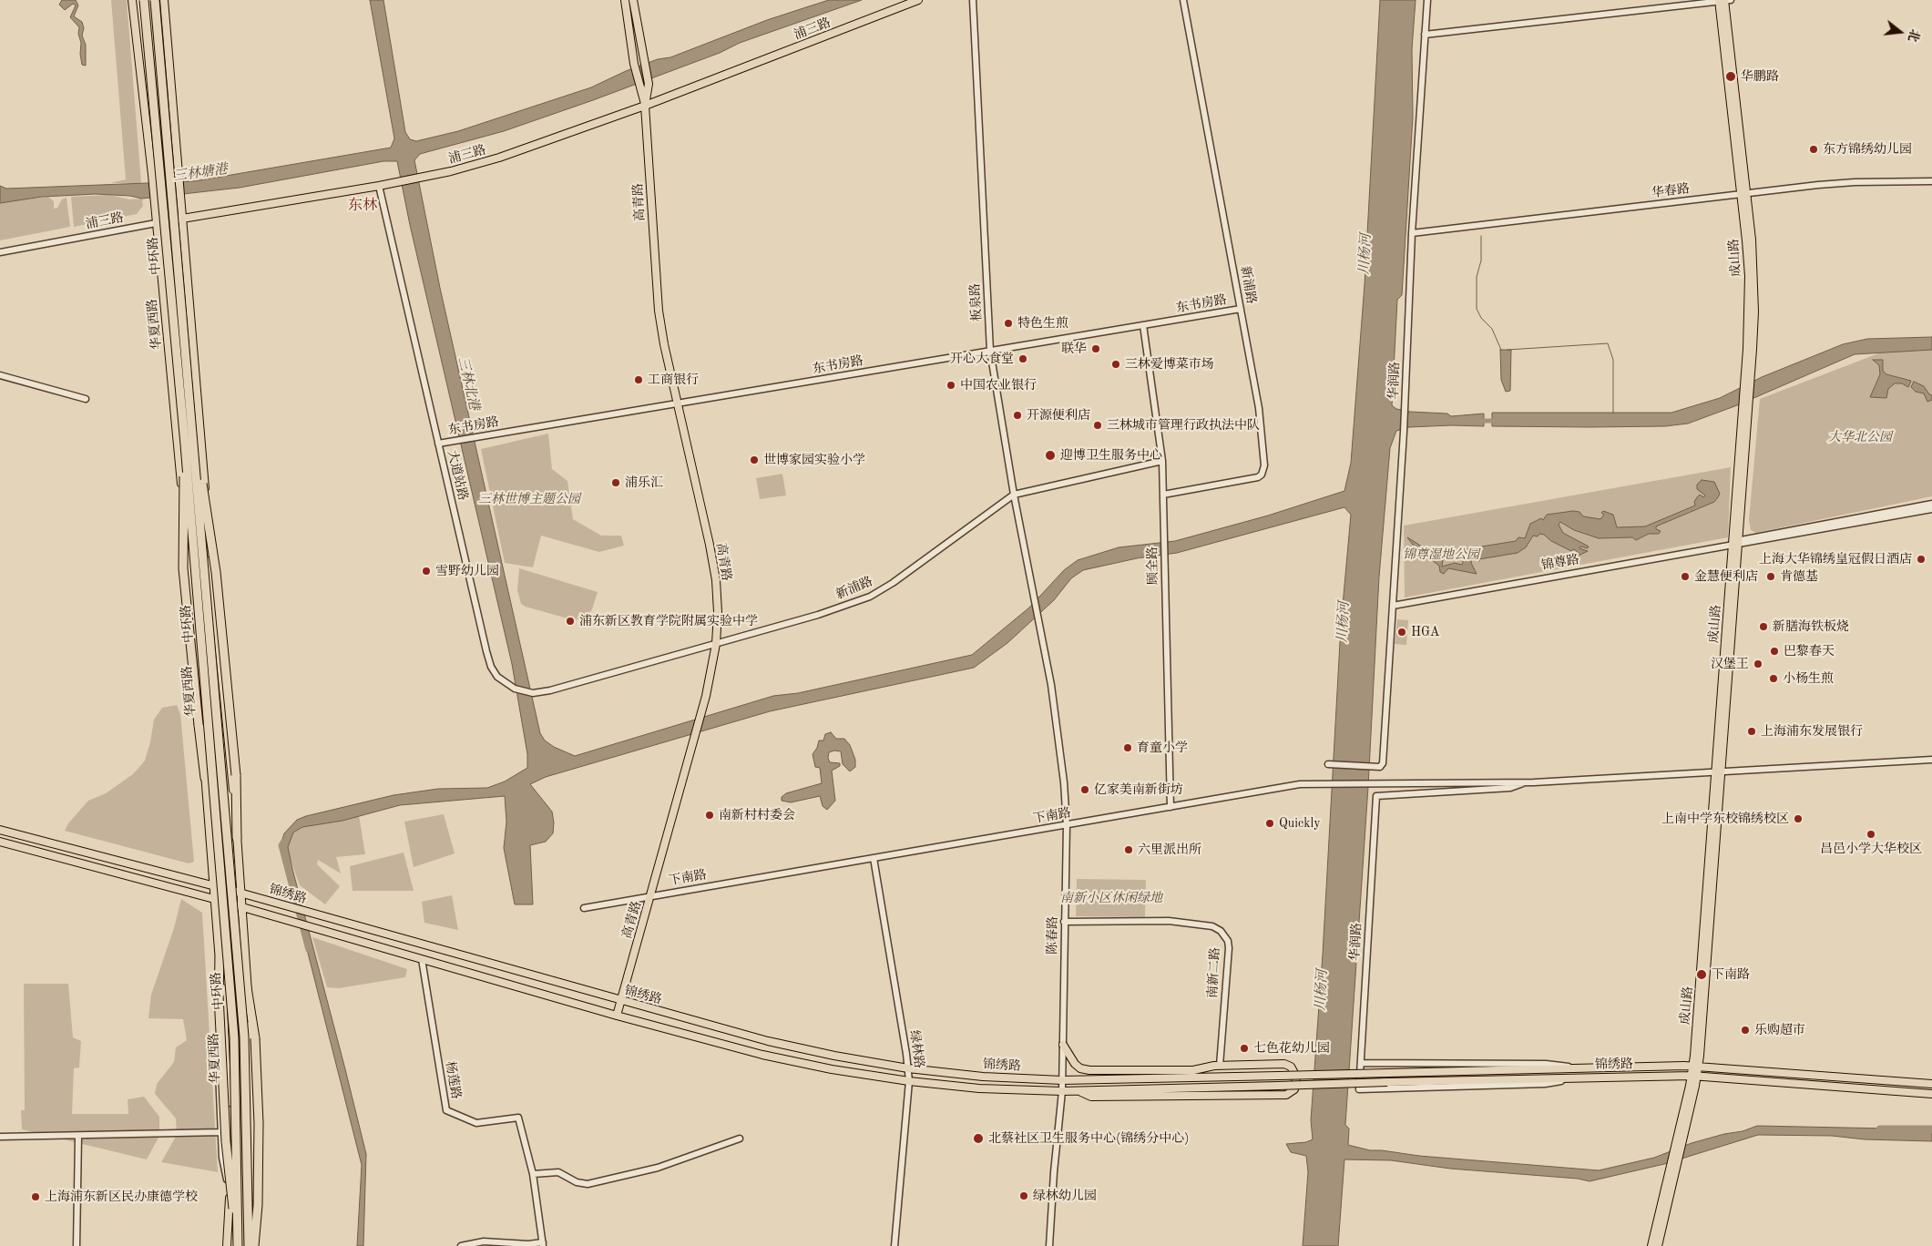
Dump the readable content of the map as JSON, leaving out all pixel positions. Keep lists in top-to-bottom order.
{
  "streets": {
    "highway": ["中环路"],
    "main road": [
      "浦三路",
      "高青路",
      "成山路",
      "华夏西路",
      "锦绣路"
    ],
    "street": [
      "华春路",
      "新浦路",
      "板泉路",
      "东书房路",
      "华润路",
      "大道站路",
      "锦尊路",
      "顾全路",
      "下南路",
      "陈春路",
      "南新二路",
      "绿林路",
      "杨莲路"
    ]
  },
  "crossings": [
    ["浦三路", "高青路"],
    ["浦三路", "华夏西路"],
    ["浦三路", "大道站路"],
    ["华春路", "成山路"],
    ["华春路", "华润路"],
    ["高青路", "新浦路"],
    ["高青路", "东书房路"],
    ["高青路", "下南路"],
    ["高青路", "锦绣路"],
    ["成山路", "锦尊路"],
    ["成山路", "下南路"],
    ["成山路", "锦绣路"],
    ["新浦路", "板泉路"],
    ["新浦路", "东书房路"],
    ["新浦路", "大道站路"],
    ["新浦路", "顾全路"],
    ["板泉路", "东书房路"],
    ["板泉路", "陈春路"],
    ["东书房路", "大道站路"],
    ["东书房路", "顾全路"],
    ["华夏西路", "锦绣路"],
    ["华润路", "锦尊路"],
    ["华润路", "下南路"],
    ["华润路", "锦绣路"],
    ["顾全路", "下南路"],
    ["下南路", "陈春路"],
    ["下南路", "绿林路"],
    ["锦绣路", "陈春路"],
    ["锦绣路", "南新二路"],
    ["锦绣路", "绿林路"],
    ["锦绣路", "杨莲路"],
    ["陈春路", "南新二路"]
  ],
  "districts": ["东林"],
  "water": ["三林塘港", "川杨河", "三林北港"],
  "parks": [
    "大华北公园",
    "三林世博主题公园",
    "锦尊湿地公园",
    "南新小区休闲绿地"
  ],
  "places": [
    "华鹏路",
    "东方锦绣幼儿园",
    "特色生煎",
    "联华",
    "开心大食堂",
    "三林爱博菜市场",
    "工商银行",
    "中国农业银行",
    "开源便利店",
    "三林城市管理行政执法中队",
    "迎博卫生服务中心",
    "世博家园实验小学",
    "浦乐汇",
    "上海大华锦绣皇冠假日酒店",
    "雪野幼儿园",
    "金慧便利店",
    "肯德基",
    "浦东新区教育学院附属实验中学",
    "新膳海铁板烧",
    "HGA",
    "巴黎春天",
    "汉堡王",
    "小杨生煎",
    "上海浦东发展银行",
    "育童小学",
    "亿家美南新街坊",
    "南新村村委会",
    "上南中学东校锦绣校区",
    "Quickly",
    "昌邑小学大华校区",
    "六里派出所",
    "下南路",
    "乐购超市",
    "七色花幼儿园",
    "北蔡社区卫生服务中心(锦绣分中心)",
    "绿林幼儿园",
    "上海浦东新区民办康德学校"
  ],
  "north": "right"
}
